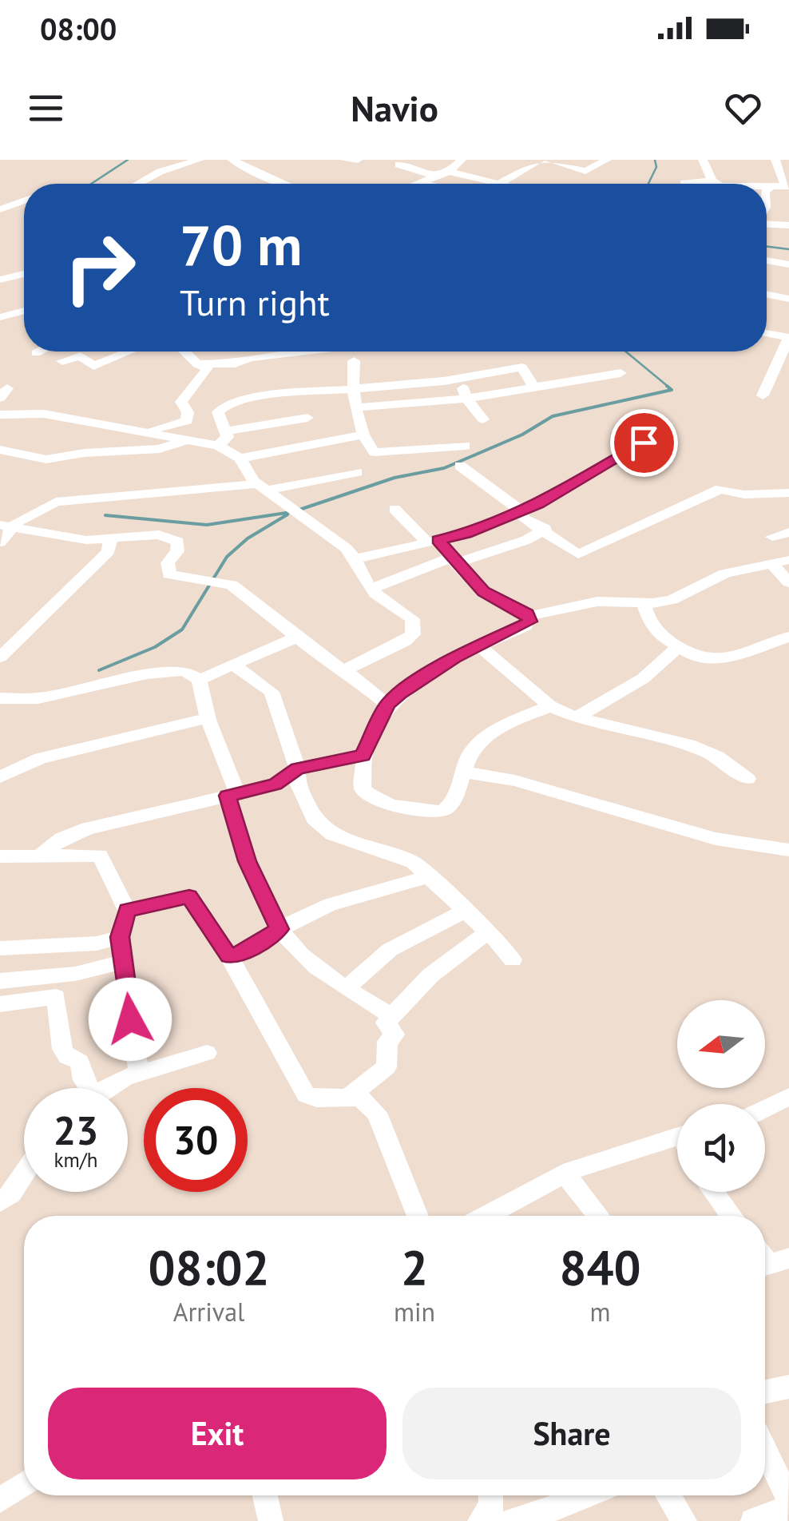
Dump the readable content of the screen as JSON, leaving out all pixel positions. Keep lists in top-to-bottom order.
{
  "north": "left",
  "page": {
    "status": "08:00",
    "header": "Navio",
    "turn": ["70 m", "Turn right"],
    "speed": "23 km/h",
    "limit": "30",
    "eta": [
      "08:02",
      "Arrival",
      "2",
      "min",
      "840",
      "m"
    ],
    "buttons": ["Exit", "Share"]
  }
}
